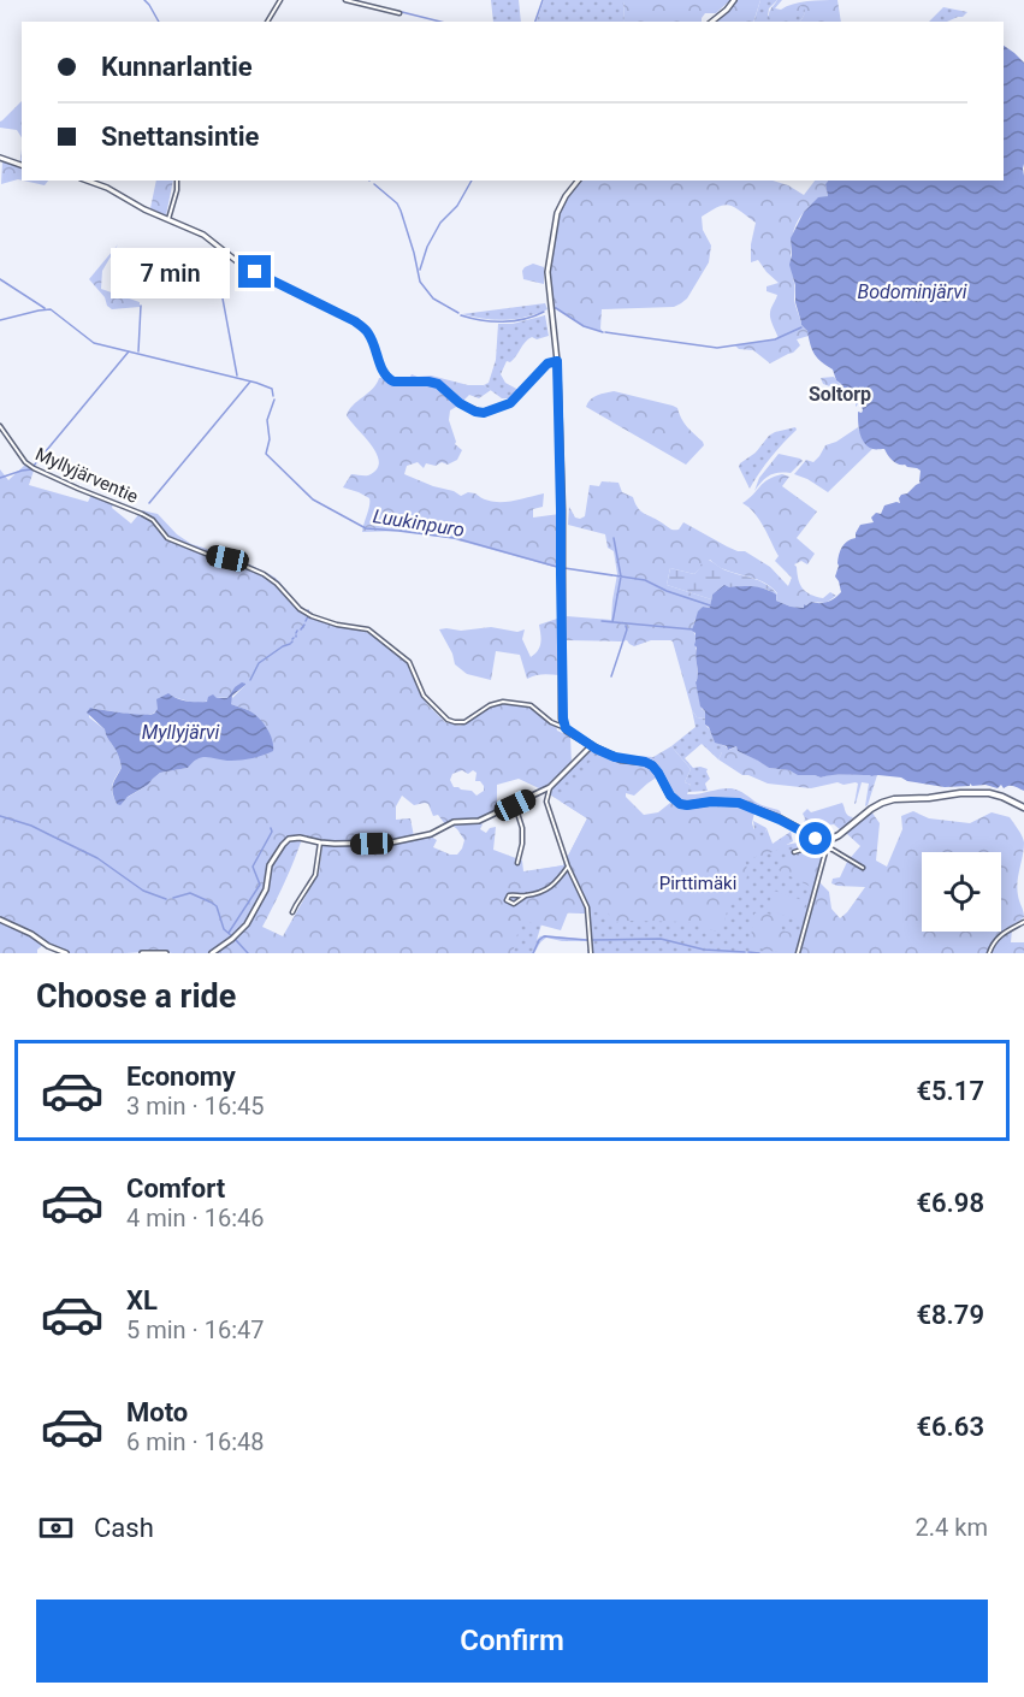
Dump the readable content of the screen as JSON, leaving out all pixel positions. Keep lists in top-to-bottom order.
{
  "streets": {
    "street": ["Myllyjärventie"]
  },
  "districts": ["Soltorp"],
  "water": ["Bodominjärvi", "Luukinpuro", "Myllyjärvi"],
  "parks": ["Pirttimäki"],
  "page": {
    "banner": ["Kunnarlantie", "Snettansintie"],
    "bubble": "7 min",
    "heading": "Choose a ride",
    "list": [
      {
        "name": "Economy",
        "note": "3 min · 16:45",
        "value": "€5.17"
      },
      {
        "name": "Comfort",
        "note": "4 min · 16:46",
        "value": "€6.98"
      },
      {
        "name": "XL",
        "note": "5 min · 16:47",
        "value": "€8.79"
      },
      {
        "name": "Moto",
        "note": "6 min · 16:48",
        "value": "€6.63"
      }
    ],
    "pay": ["Cash", "2.4 km"],
    "buttons": "Confirm"
  }
}
